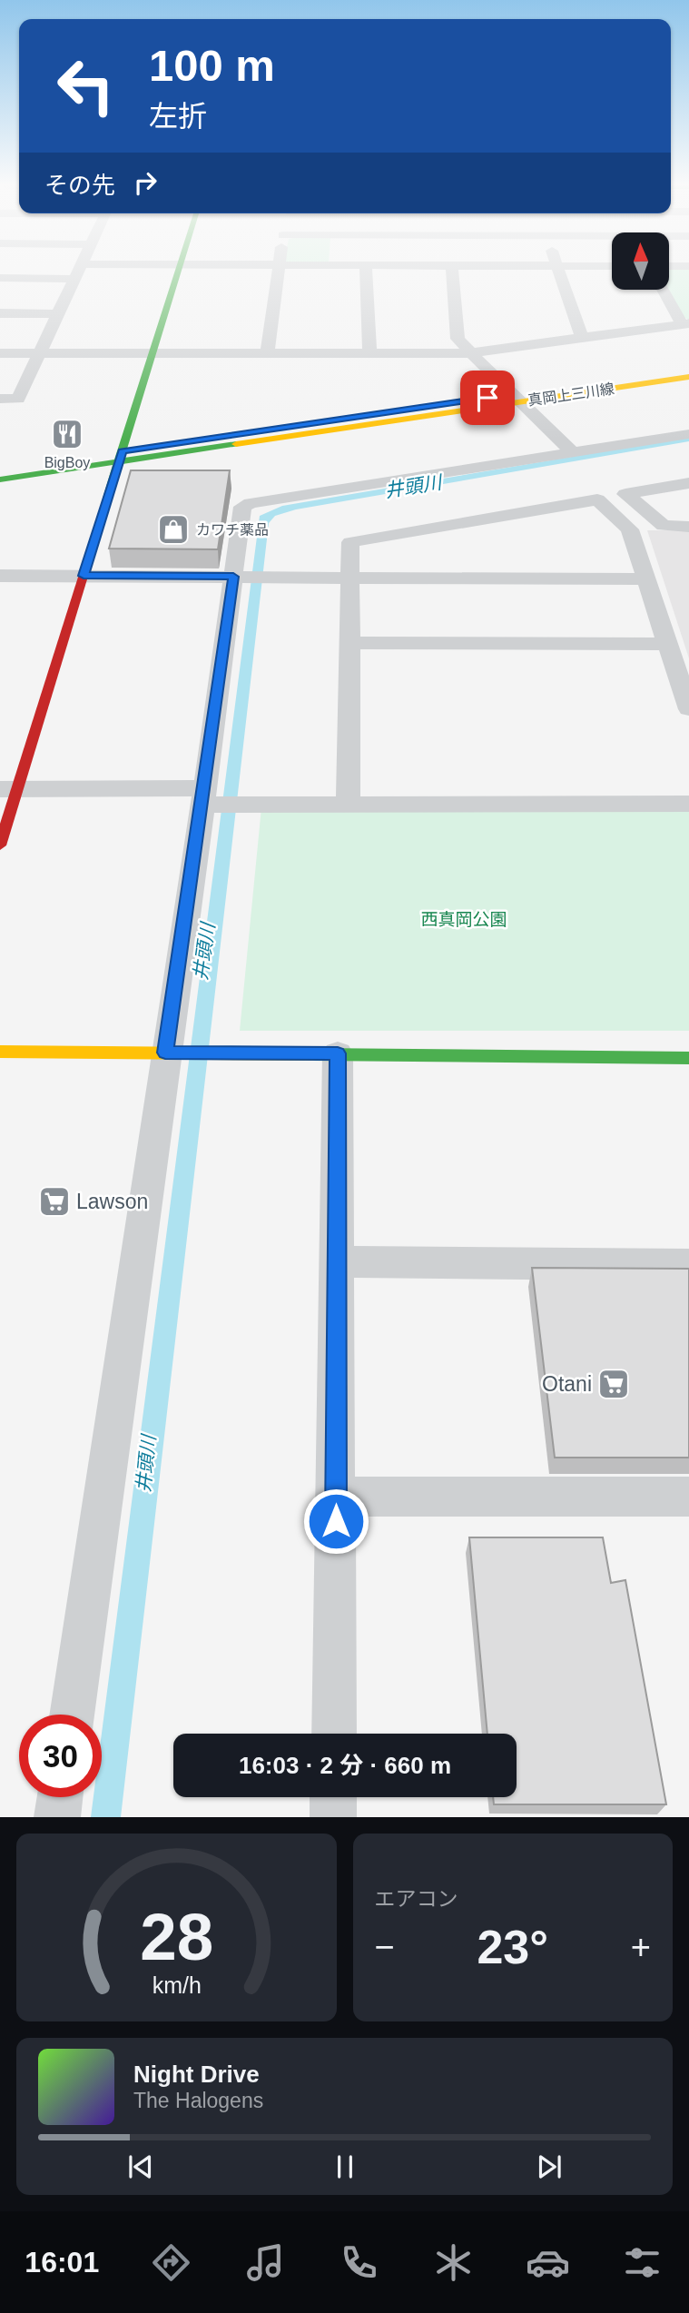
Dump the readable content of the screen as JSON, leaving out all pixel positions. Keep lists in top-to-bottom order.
{
  "streets": {
    "street": ["真岡上三川線"]
  },
  "water": ["井頭川"],
  "parks": ["西真岡公園"],
  "places": {
    "restaurant": ["BigBoy"],
    "shop": ["カワチ薬品"],
    "supermarket": ["Lawson", "Otani"]
  },
  "north": "top",
  "page": {
    "turn": ["100 m", "左折"],
    "then": "その先",
    "limit": "30",
    "trip": "16:03 · 2 分 · 660 m",
    "tile": "エアコン",
    "heat": ["−", "23°", "+"],
    "song": ["Night Drive", "The Halogens"],
    "tabs": "16:01",
    "gauge": ["28", "km/h"]
  }
}
